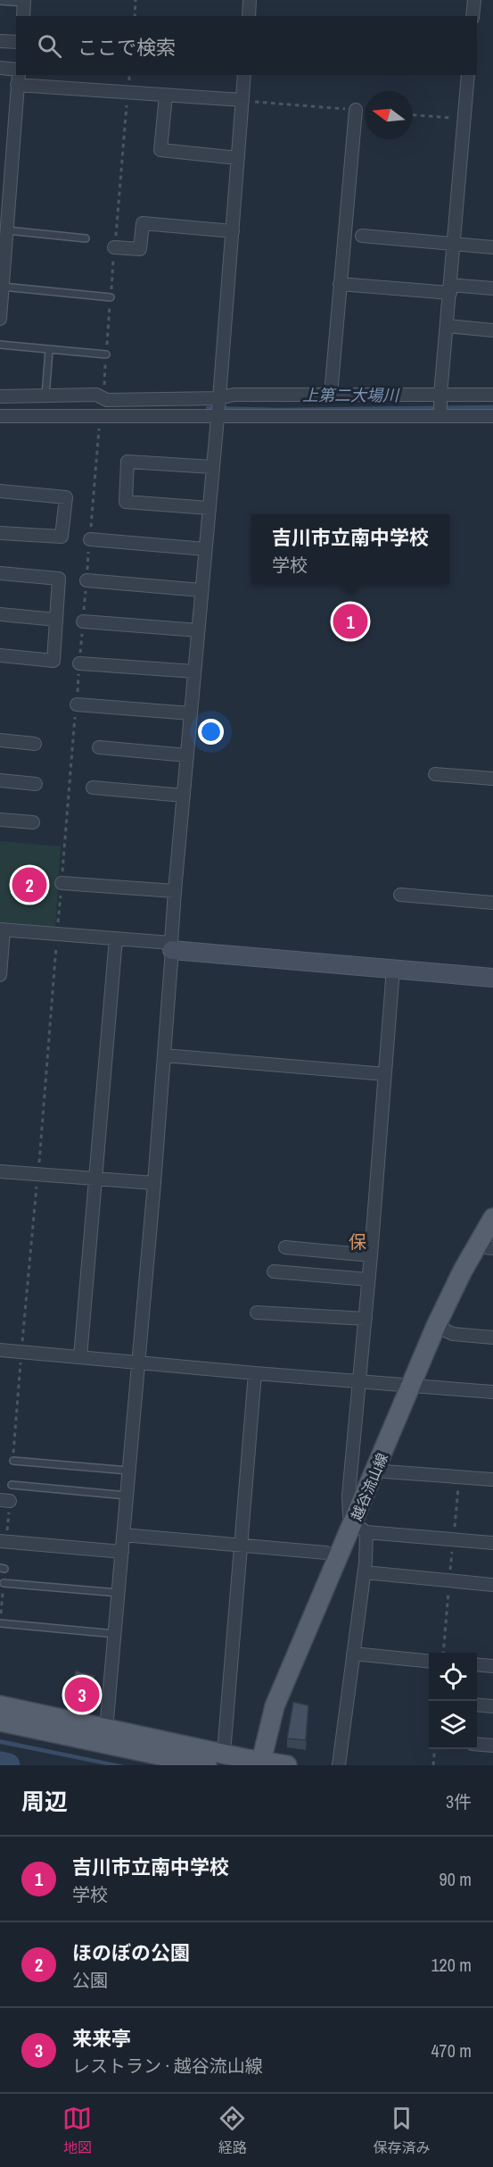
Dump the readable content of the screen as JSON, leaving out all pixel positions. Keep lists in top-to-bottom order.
{
  "streets": {
    "main road": ["越谷流山線"]
  },
  "districts": ["保"],
  "water": ["上第二大場川"],
  "north": "left",
  "page": {
    "search": "ここで検索",
    "popup": ["吉川市立南中学校", "学校"],
    "pins": ["1", "2", "3"],
    "heading": ["周辺", "3件"],
    "list": [
      {
        "mark": "1",
        "name": "吉川市立南中学校",
        "note": "学校",
        "value": "90 m"
      },
      {
        "mark": "2",
        "name": "ほのぼの公園",
        "note": "公園",
        "value": "120 m"
      },
      {
        "mark": "3",
        "name": "来来亭",
        "note": "レストラン · 越谷流山線",
        "value": "470 m"
      }
    ],
    "nav": ["地図", "経路", "保存済み"]
  }
}
